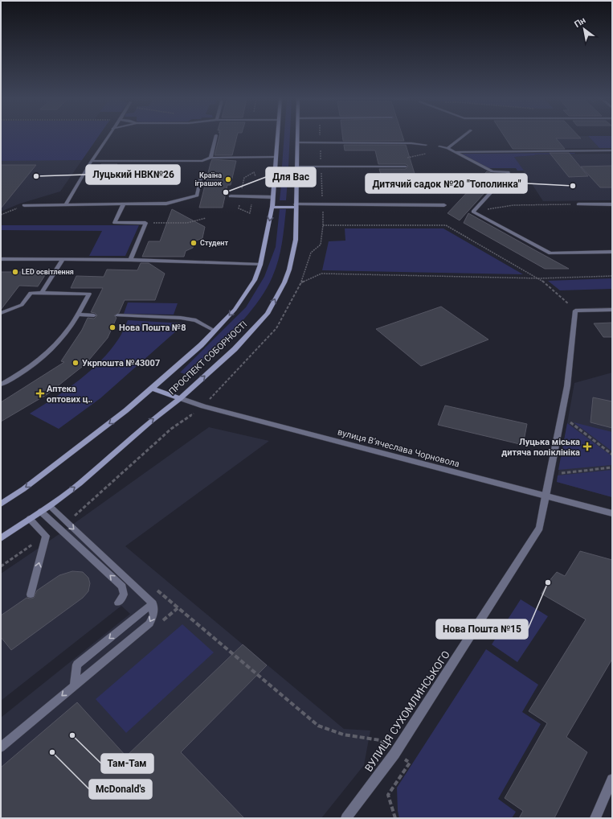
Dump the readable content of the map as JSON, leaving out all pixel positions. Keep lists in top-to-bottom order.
{
  "streets": {
    "main road": ["ПРОСПЕКТ СОБОРНОСТІ"],
    "street": ["вулиця Вʼячеслава Чорновола", "ВУЛИЦЯ СУХОМЛИНСЬКОГО"]
  },
  "crossings": [
    ["ПРОСПЕКТ СОБОРНОСТІ", "вулиця Вʼячеслава Чорновола"],
    ["вулиця Вʼячеслава Чорновола", "ВУЛИЦЯ СУХОМЛИНСЬКОГО"]
  ],
  "places": {
    "other": [
      "Луцький НВК№26",
      "Країна іграшок",
      "Дитячий садок №20 \"Тополинка\"",
      "Для Вас",
      "Студент",
      "LED освітлення",
      "Нова Пошта №8",
      "Укрпошта №43007",
      "Нова Пошта №15",
      "Там-Там",
      "McDonald's"
    ],
    "health": ["Аптека оптових ц‥", "Луцька міська дитяча поліклініка"]
  },
  "north": "top left"
}
